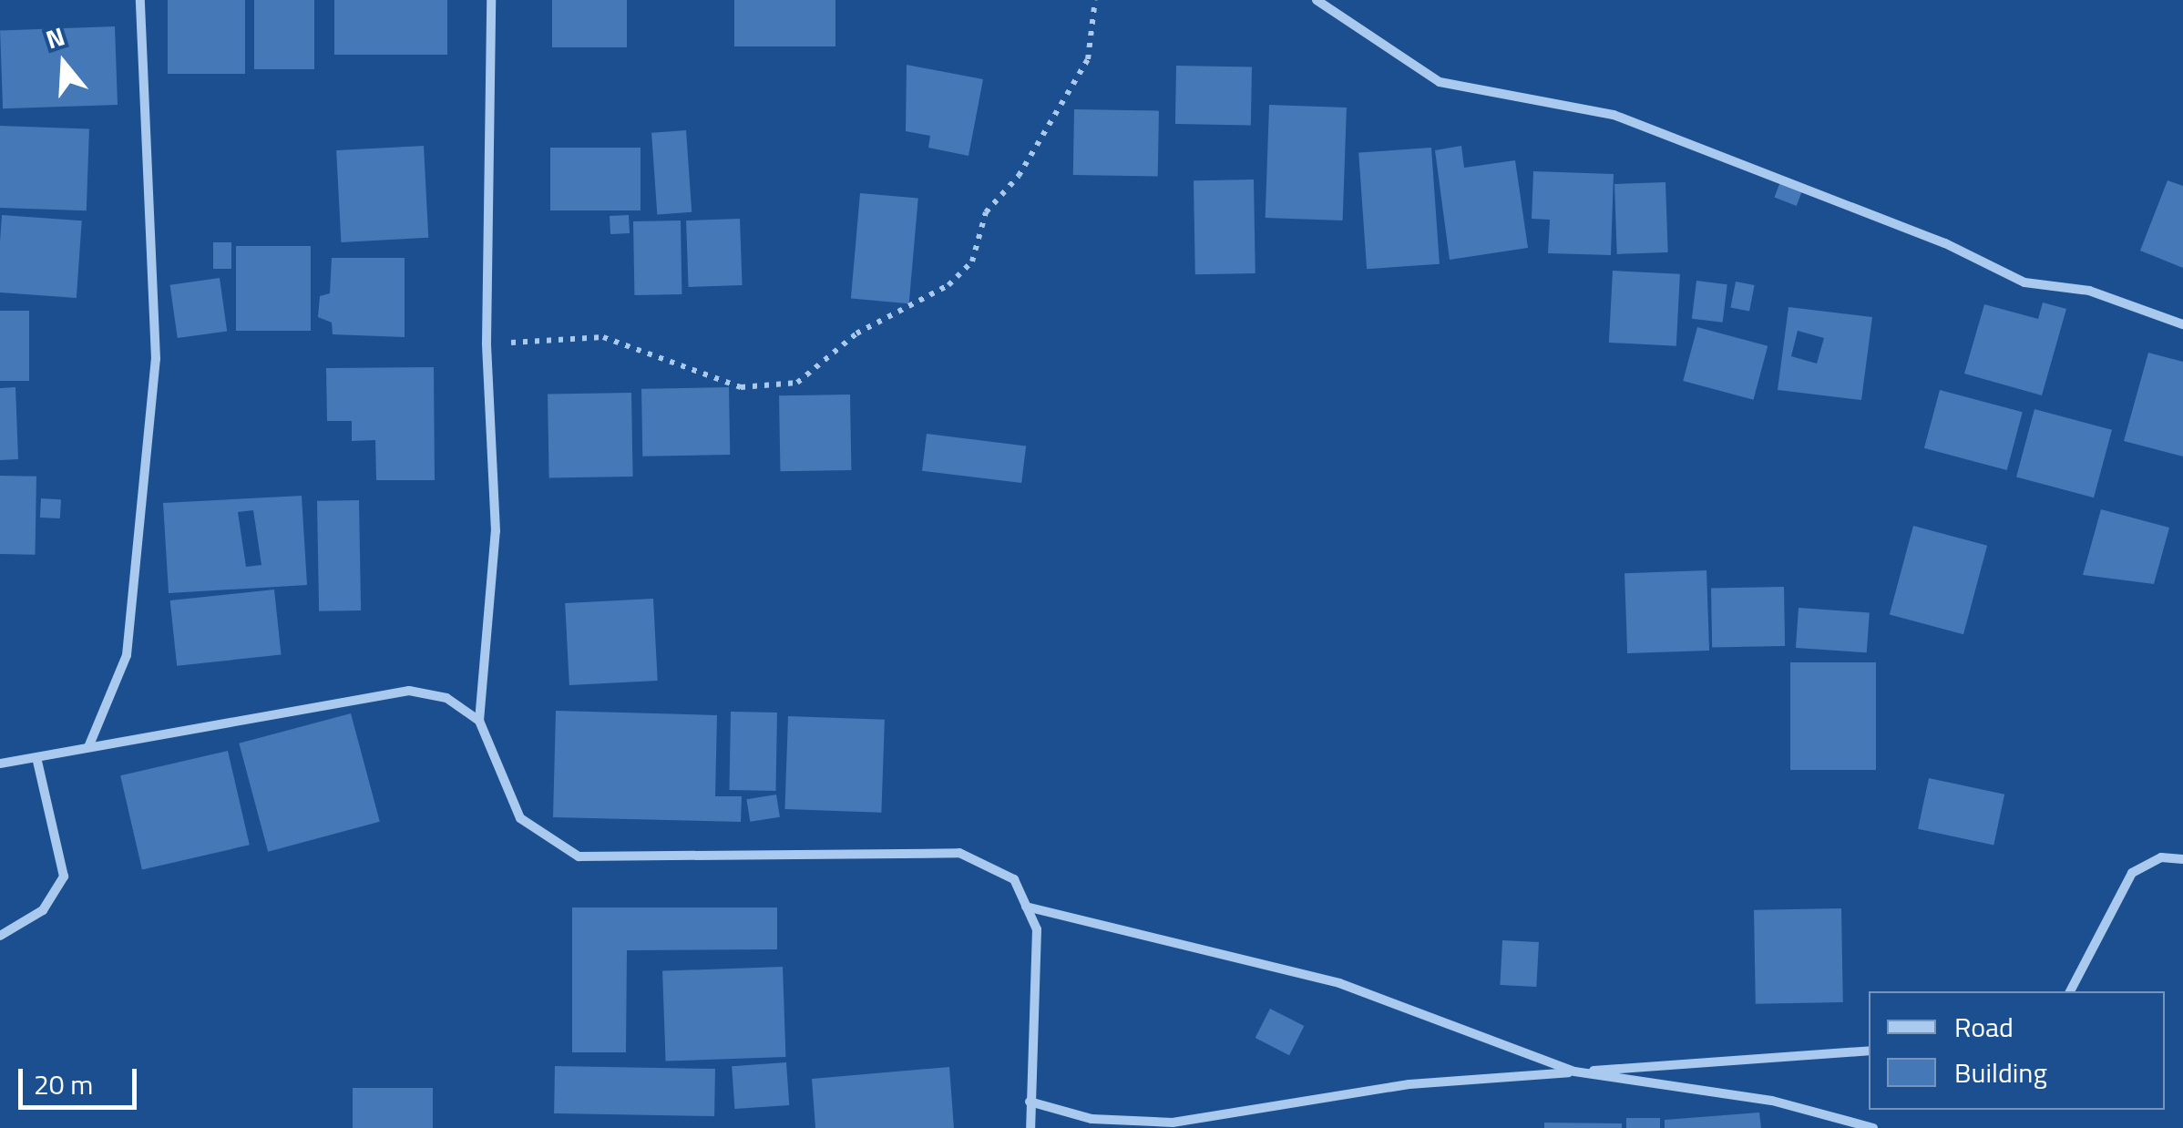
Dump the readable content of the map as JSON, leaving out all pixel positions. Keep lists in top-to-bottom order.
{
  "legend": ["Road", "Building"],
  "scale_bar": "20 m",
  "north": "top"
}
